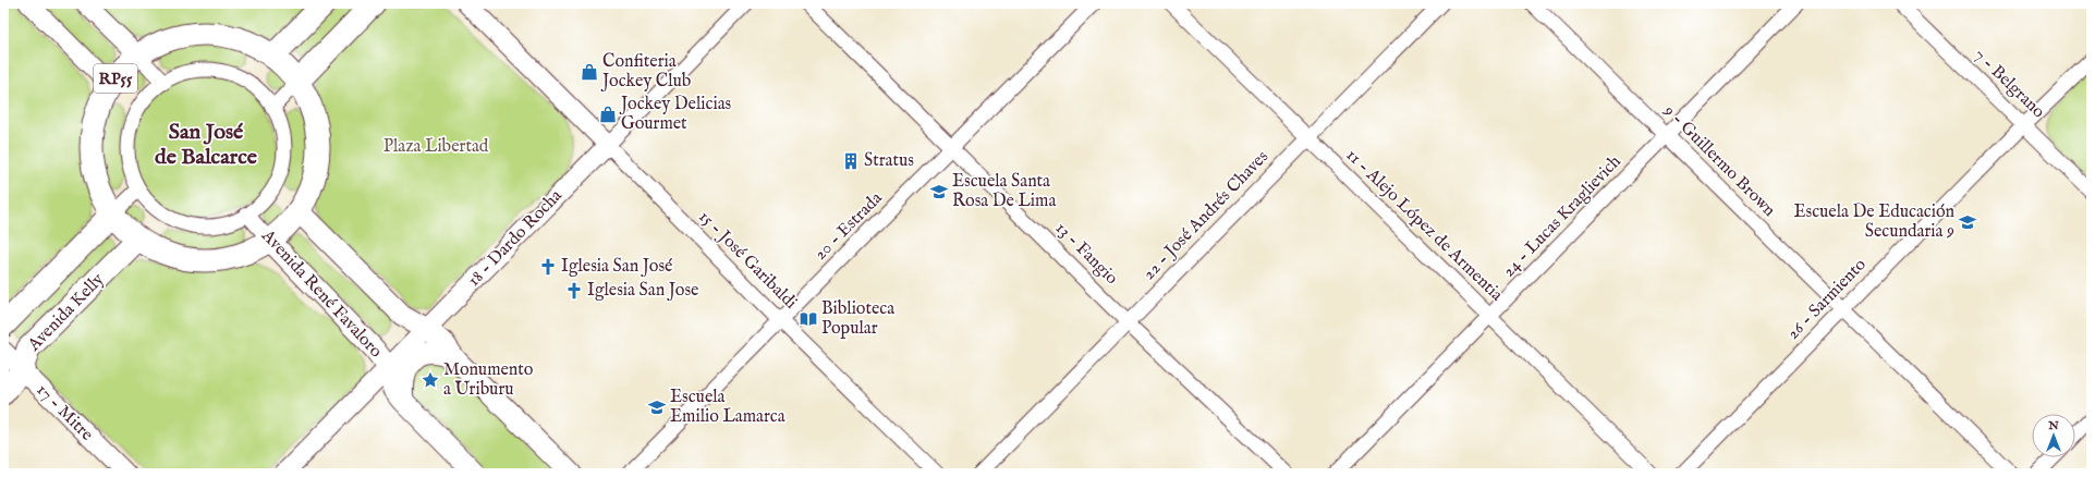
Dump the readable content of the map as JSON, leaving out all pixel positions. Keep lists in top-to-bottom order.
{
  "streets": {
    "main road": ["RP55", "Avenida René Favaloro", "Avenida Kelly"],
    "street": [
      "7 - Belgrano",
      "9 - Guillermo Brown",
      "22 - José Andrés Chaves",
      "24 - Lucas Kraglievich",
      "11 - Alejo López de Armentia",
      "20 - Estrada",
      "18 - Dardo Rocha",
      "13 - Fangio",
      "15 - José Garibaldi",
      "26 - Sarmiento",
      "17 - Mitre"
    ]
  },
  "crossings": [
    ["RP55", "Avenida René Favaloro"],
    ["RP55", "Avenida Kelly"],
    ["7 - Belgrano", "26 - Sarmiento"],
    ["9 - Guillermo Brown", "24 - Lucas Kraglievich"],
    ["9 - Guillermo Brown", "26 - Sarmiento"],
    ["22 - José Andrés Chaves", "11 - Alejo López de Armentia"],
    ["22 - José Andrés Chaves", "13 - Fangio"],
    ["24 - Lucas Kraglievich", "11 - Alejo López de Armentia"],
    ["20 - Estrada", "13 - Fangio"],
    ["20 - Estrada", "15 - José Garibaldi"],
    ["18 - Dardo Rocha", "15 - José Garibaldi"],
    ["18 - Dardo Rocha", "Avenida René Favaloro"],
    ["Avenida Kelly", "17 - Mitre"]
  ],
  "districts": ["San José de Balcarce"],
  "parks": ["Plaza Libertad"],
  "places": {
    "shop": ["Confiteria Jockey Club", "Jockey Delicias Gourmet"],
    "building": ["Stratus"],
    "school or university": ["Escuela Santa Rosa De Lima", "Escuela De Educación Secundaria 9", "Escuela Emilio Lamarca"],
    "church": ["Iglesia San José", "Iglesia San Jose"],
    "library": ["Biblioteca Popular"],
    "place": ["Monumento a Uriburu"]
  },
  "north": "top"
}
